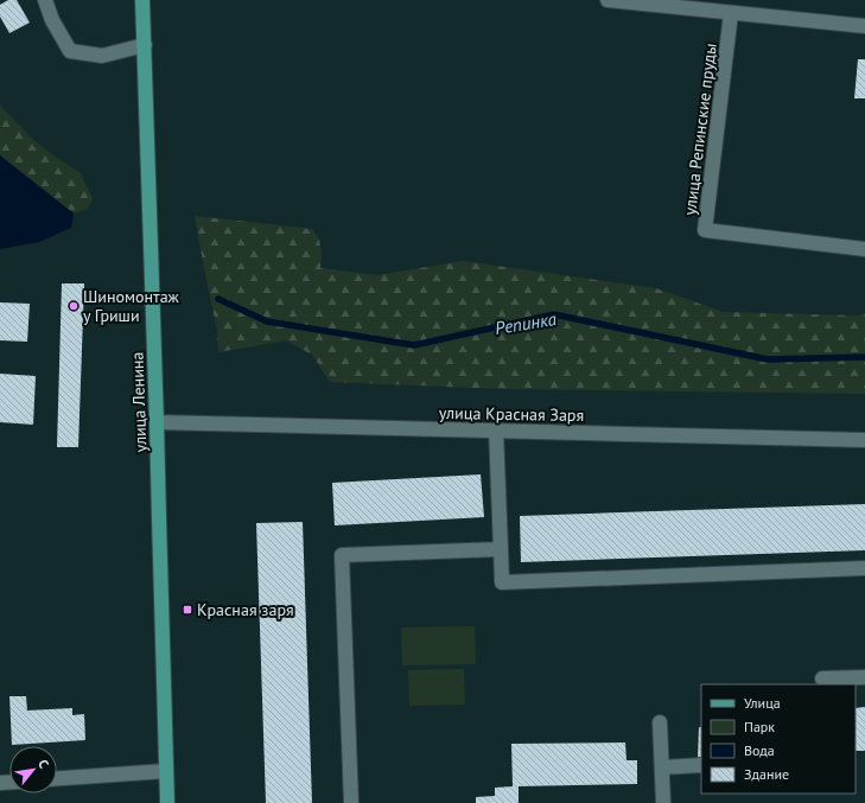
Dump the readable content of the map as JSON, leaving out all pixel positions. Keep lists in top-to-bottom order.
{
  "streets": {
    "main road": ["улица Ленина"],
    "street": ["улица Репинские пруды", "улица Красная Заря"]
  },
  "crossings": [
    ["улица Ленина", "улица Красная Заря"]
  ],
  "water": ["Репинка"],
  "places": {
    "other": ["Шиномонтаж у Гриши"],
    "transit": ["Красная заря"]
  },
  "legend": [
    "Улица",
    "Парк",
    "Вода",
    "Здание"
  ],
  "north": "top right"
}
